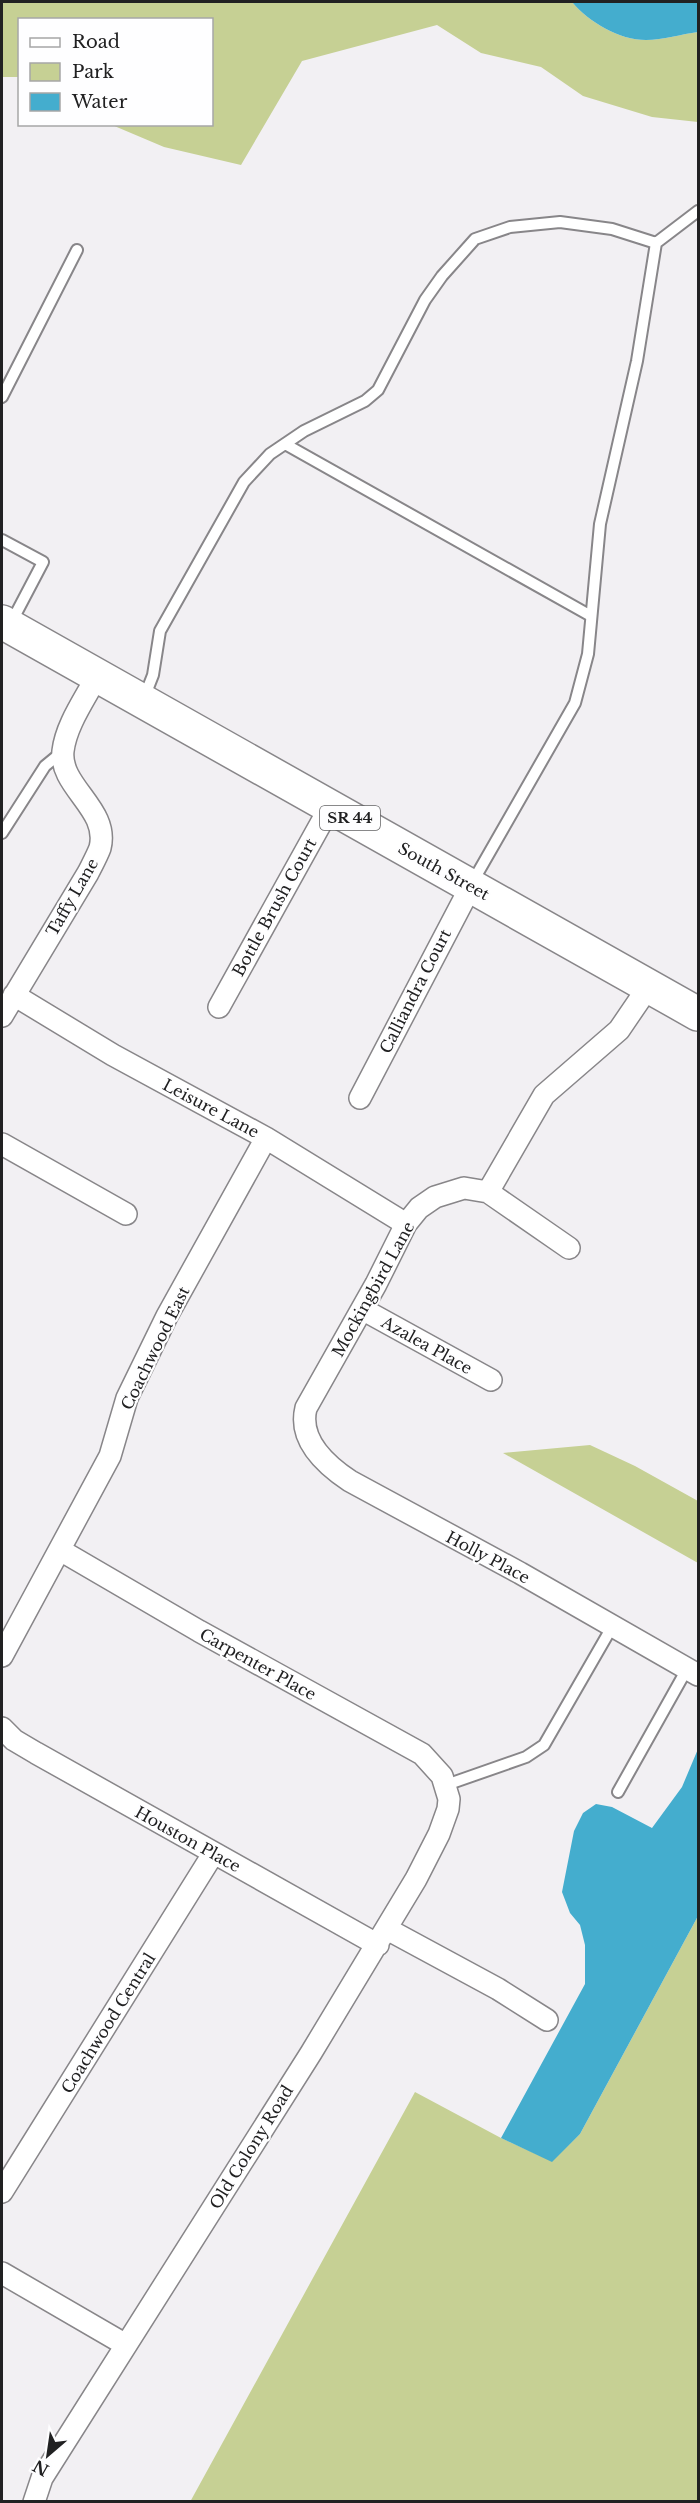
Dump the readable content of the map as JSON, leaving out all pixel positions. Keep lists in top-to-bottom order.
{
  "streets": {
    "main road": ["SR 44", "South Street"],
    "street": [
      "Taffy Lane",
      "Bottle Brush Court",
      "Calliandra Court",
      "Leisure Lane",
      "Mockingbird Lane",
      "Azalea Place",
      "Coachwood East",
      "Holly Place",
      "Carpenter Place",
      "Houston Place",
      "Coachwood Central",
      "Old Colony Road"
    ]
  },
  "crossings": [
    ["South Street", "Bottle Brush Court"],
    ["South Street", "Calliandra Court"],
    ["Taffy Lane", "Leisure Lane"],
    ["Leisure Lane", "Mockingbird Lane"],
    ["Leisure Lane", "Coachwood East"],
    ["Mockingbird Lane", "Azalea Place"],
    ["Mockingbird Lane", "Holly Place"],
    ["Coachwood East", "Carpenter Place"],
    ["Carpenter Place", "Old Colony Road"],
    ["Houston Place", "Coachwood Central"],
    ["Houston Place", "Old Colony Road"]
  ],
  "legend": ["Road", "Park", "Water"],
  "north": "bottom left"
}
